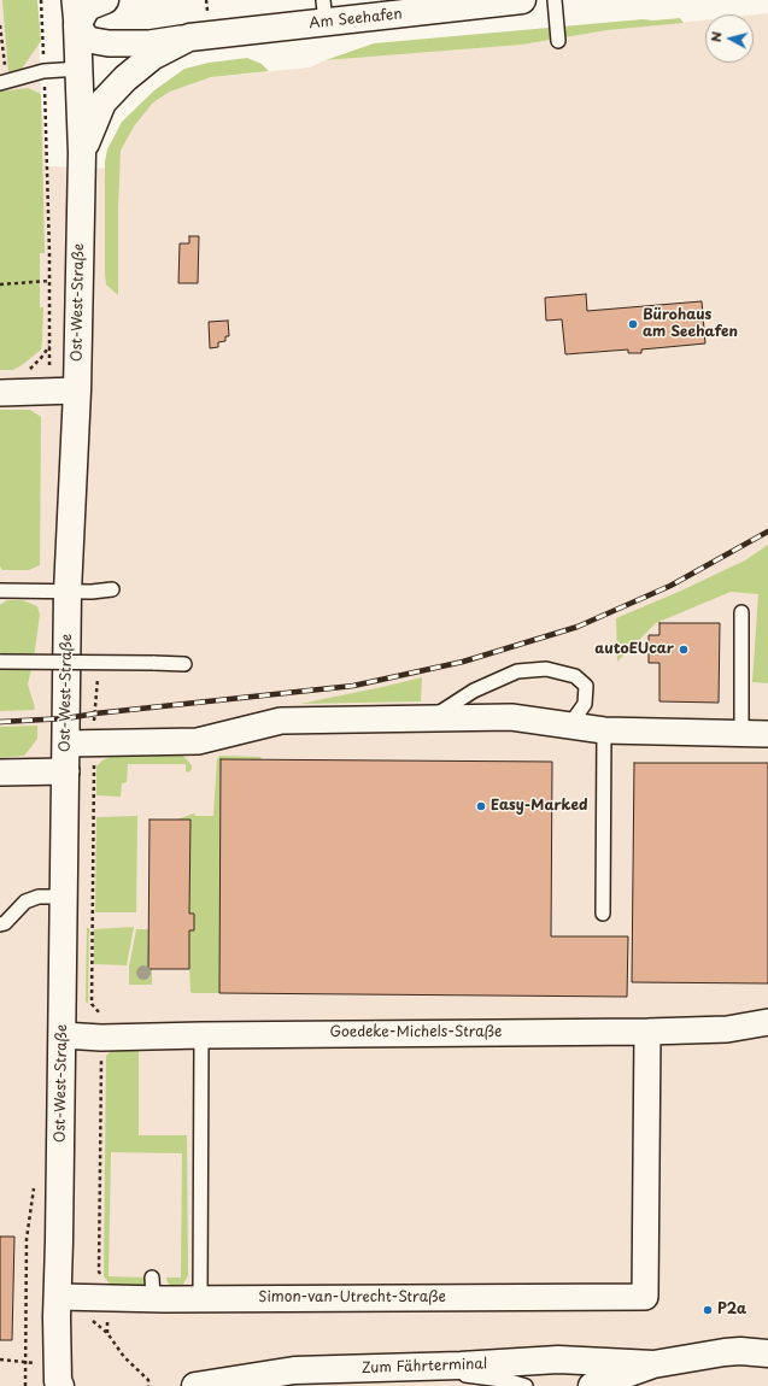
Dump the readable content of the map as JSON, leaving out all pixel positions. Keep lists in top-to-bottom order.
{
  "streets": {
    "street": [
      "Am Seehafen",
      "Ost-West-Straße",
      "Goedeke-Michels-Straße",
      "Simon-van-Utrecht-Straße",
      "Zum Fährterminal"
    ]
  },
  "crossings": [
    ["Am Seehafen", "Ost-West-Straße"],
    ["Ost-West-Straße", "Goedeke-Michels-Straße"],
    ["Ost-West-Straße", "Simon-van-Utrecht-Straße"],
    ["Goedeke-Michels-Straße", "Simon-van-Utrecht-Straße"]
  ],
  "places": [
    "Bürohaus am Seehafen",
    "autoEUcar",
    "Easy-Marked",
    "P2a"
  ],
  "north": "left"
}
